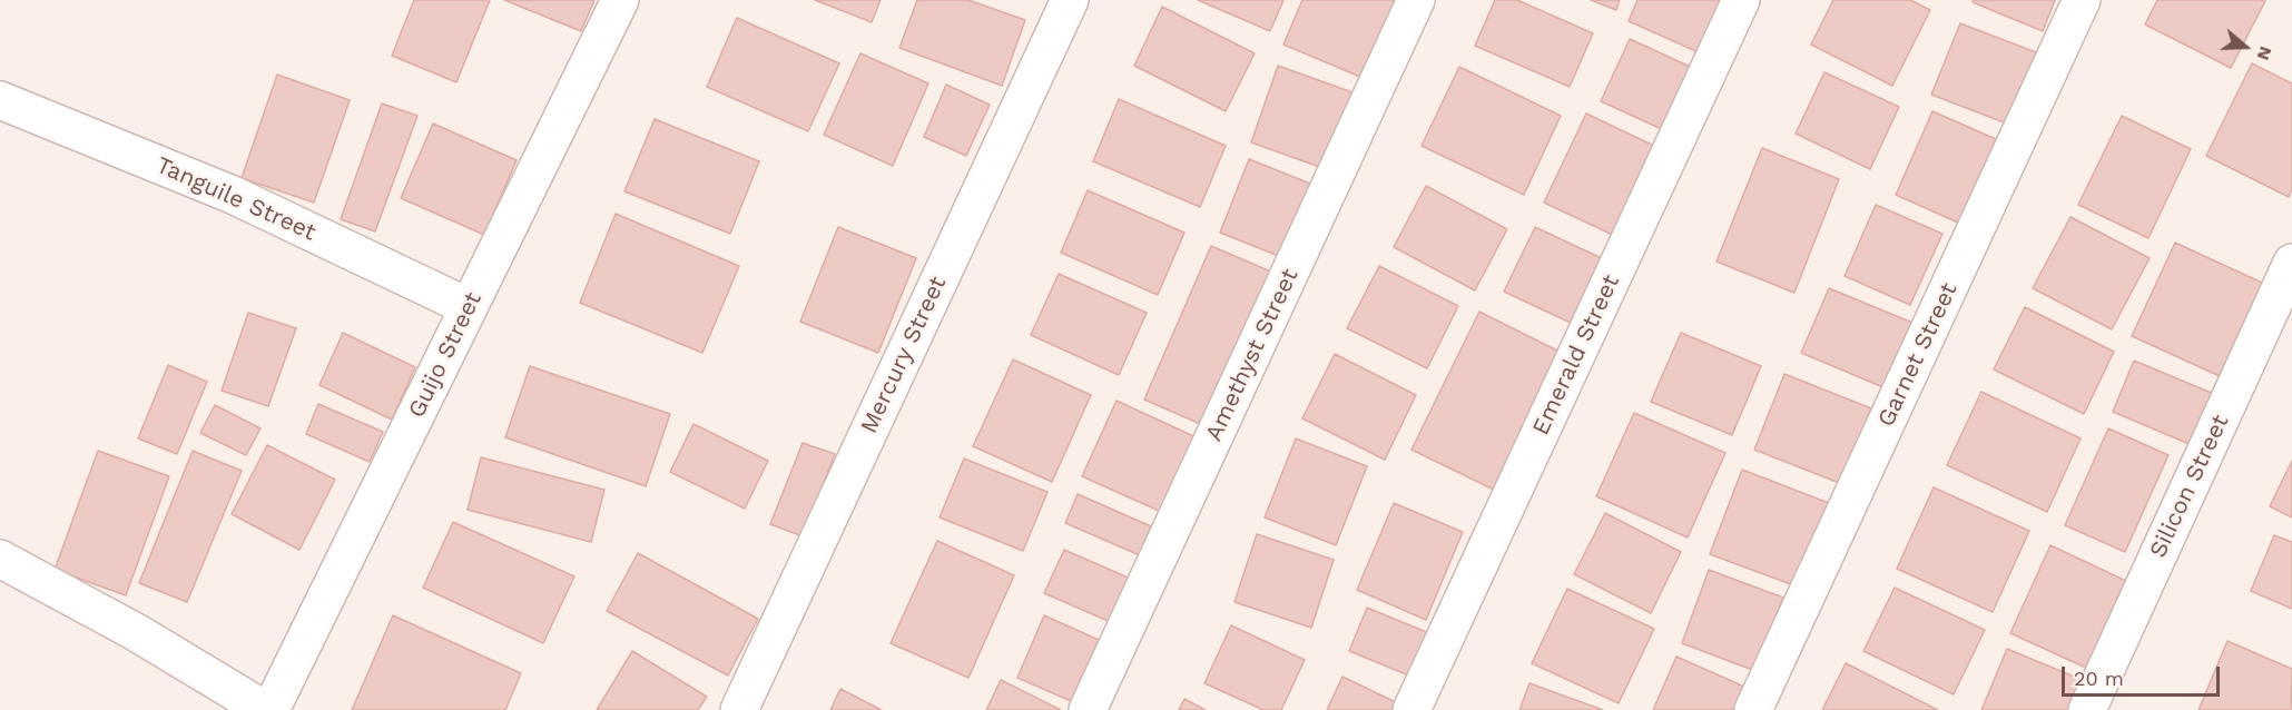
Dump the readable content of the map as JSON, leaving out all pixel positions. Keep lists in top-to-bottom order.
{
  "streets": {
    "street": [
      "Tanguile Street",
      "Guijo Street",
      "Mercury Street",
      "Amethyst Street",
      "Emerald Street",
      "Garnet Street",
      "Silicon Street"
    ]
  },
  "crossings": [
    ["Tanguile Street", "Guijo Street"]
  ],
  "scale_bar": "20 m",
  "north": "right"
}
